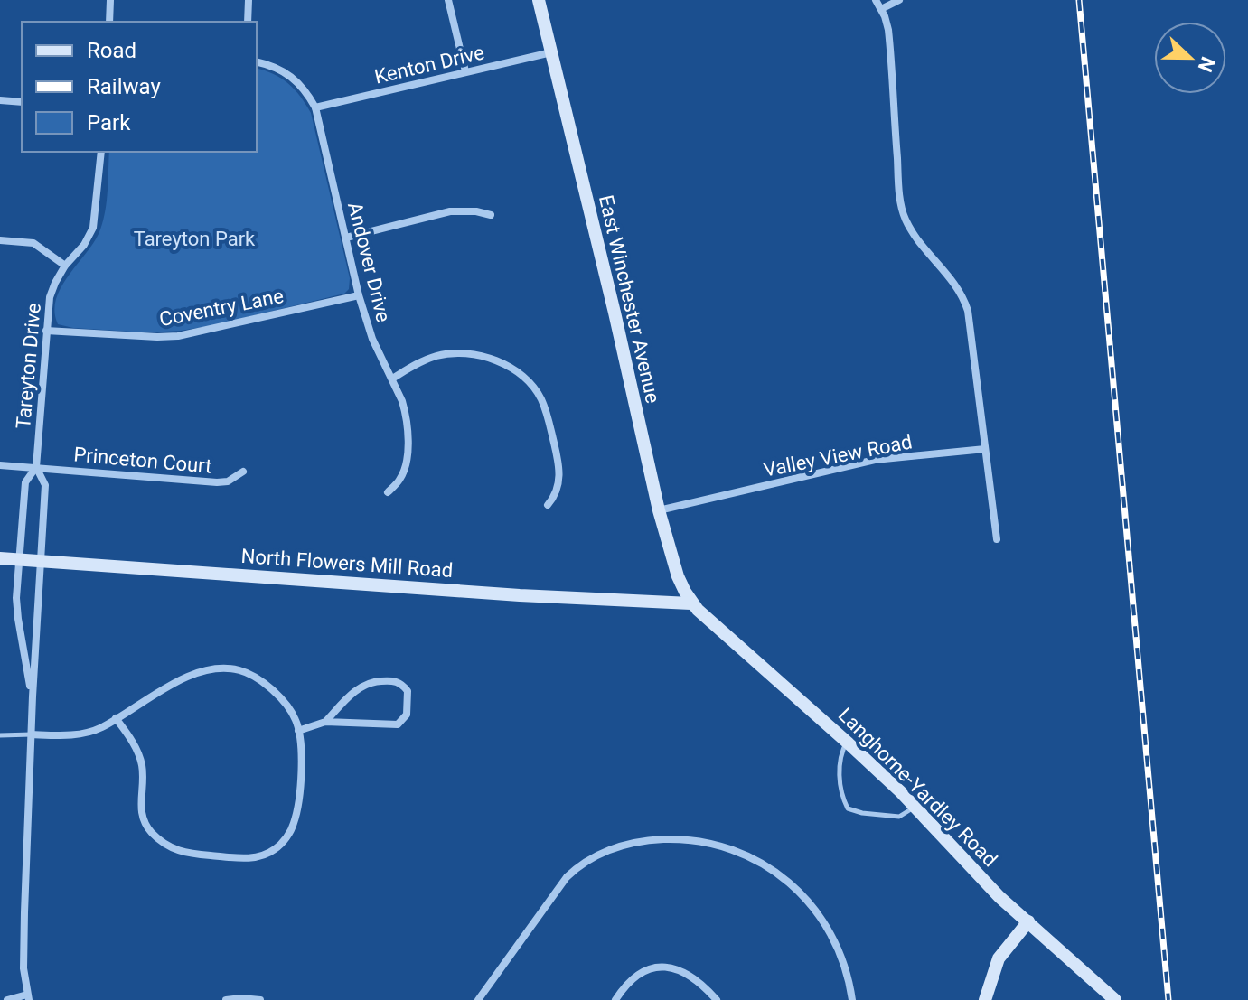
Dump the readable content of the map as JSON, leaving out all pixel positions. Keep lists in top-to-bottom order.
{
  "streets": {
    "main road": ["East Winchester Avenue", "North Flowers Mill Road", "Langhorne-Yardley Road"],
    "street": [
      "Kenton Drive",
      "Andover Drive",
      "Coventry Lane",
      "Tareyton Drive",
      "Valley View Road",
      "Princeton Court"
    ]
  },
  "crossings": [
    ["Kenton Drive", "Andover Drive"],
    ["Kenton Drive", "East Winchester Avenue"],
    ["Andover Drive", "Coventry Lane"],
    ["East Winchester Avenue", "Valley View Road"],
    ["East Winchester Avenue", "North Flowers Mill Road"],
    ["East Winchester Avenue", "Langhorne-Yardley Road"],
    ["Coventry Lane", "Tareyton Drive"],
    ["Tareyton Drive", "Princeton Court"],
    ["Tareyton Drive", "North Flowers Mill Road"],
    ["North Flowers Mill Road", "Langhorne-Yardley Road"]
  ],
  "parks": ["Tareyton Park"],
  "legend": ["Road", "Railway", "Park"],
  "north": "right"
}
